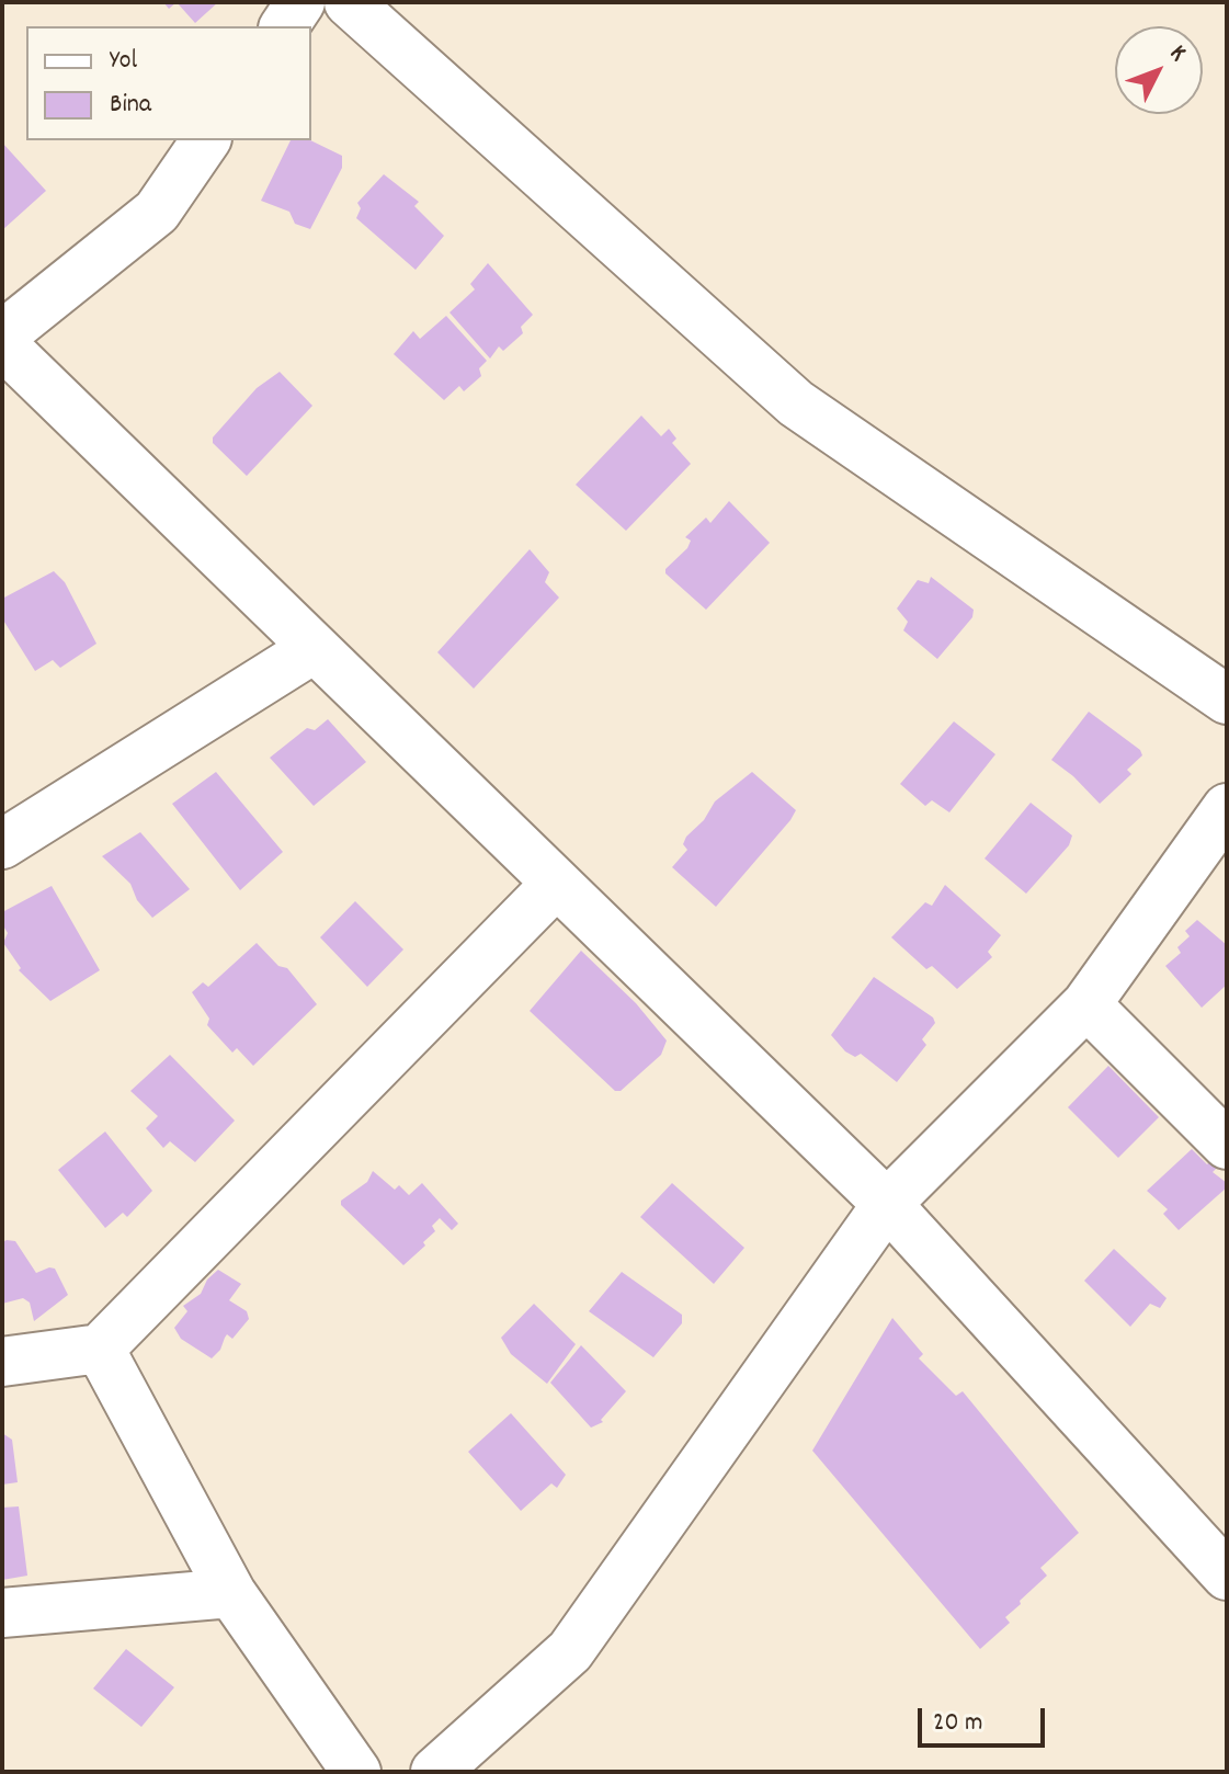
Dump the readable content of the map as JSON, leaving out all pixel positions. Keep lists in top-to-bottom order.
{
  "legend": ["Yol", "Bina"],
  "scale_bar": "20 m",
  "north": "top right"
}
